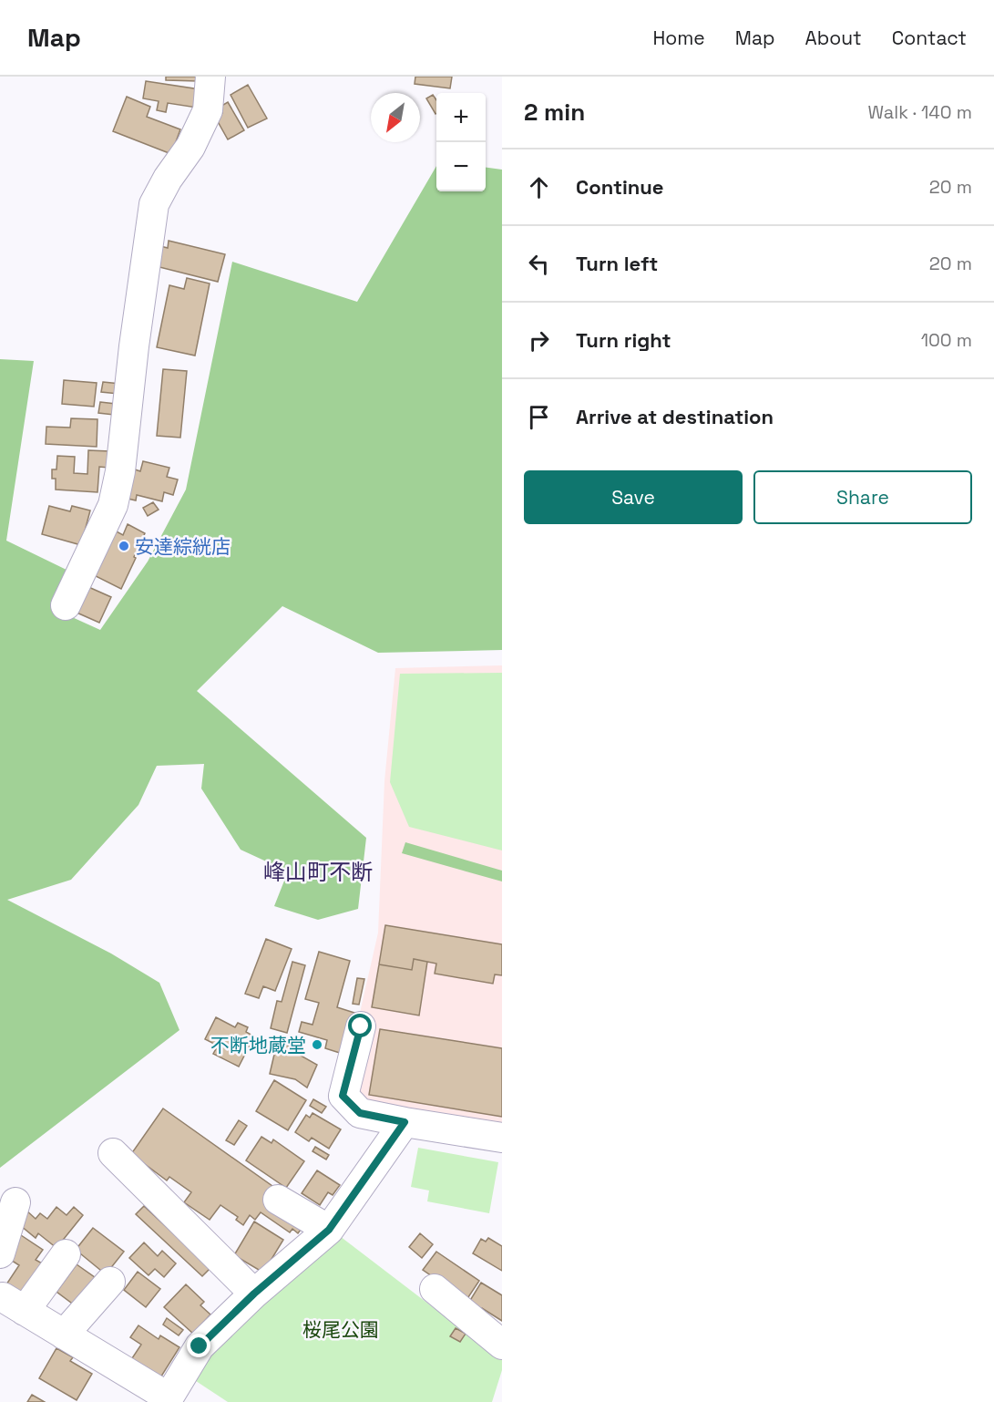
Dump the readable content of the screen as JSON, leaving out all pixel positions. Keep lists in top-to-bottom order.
{
  "districts": ["峰山町不断"],
  "parks": ["桜尾公園"],
  "places": ["安達綜絖店", "不断地蔵堂"],
  "north": "bottom left",
  "page": {
    "header": "Map",
    "nav": [
      "Home",
      "Map",
      "About",
      "Contact"
    ],
    "heading": ["2 min", "Walk · 140 m"],
    "map_buttons": ["+", "−"],
    "list": [
      ["Continue", "20 m"],
      ["Turn left", "20 m"],
      ["Turn right", "100 m"],
      "Arrive at destination"
    ],
    "buttons": ["Save", "Share"]
  }
}
